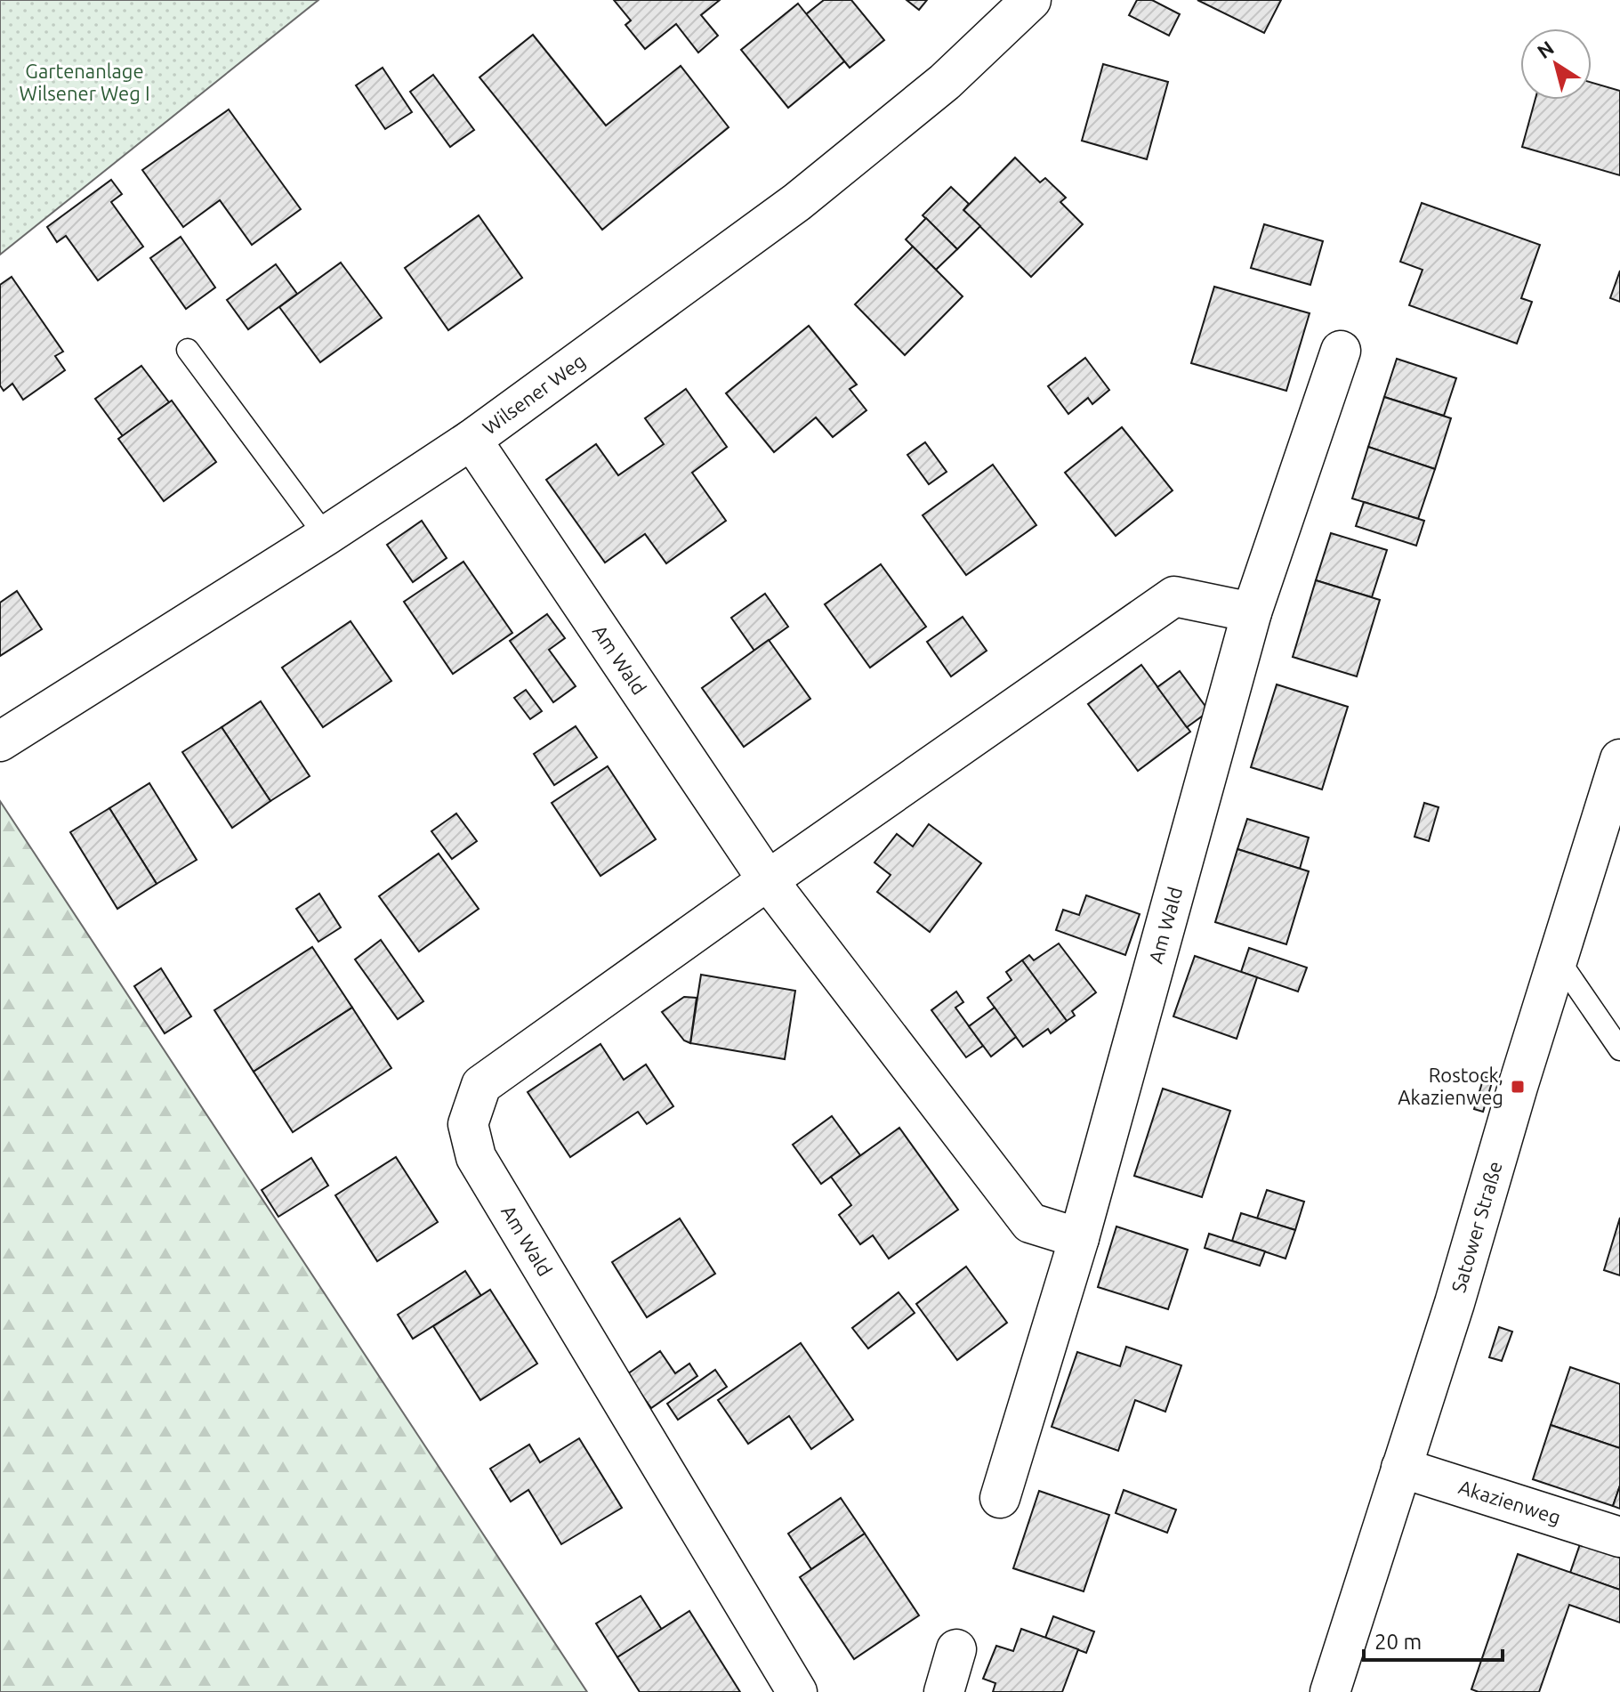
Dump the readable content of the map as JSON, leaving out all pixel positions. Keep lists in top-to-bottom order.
{
  "streets": {
    "street": [
      "Wilsener Weg",
      "Am Wald",
      "Satower Straße",
      "Akazienweg"
    ]
  },
  "crossings": [
    ["Wilsener Weg", "Am Wald"],
    ["Satower Straße", "Akazienweg"]
  ],
  "parks": ["Gartenanlage Wilsener Weg I"],
  "places": {
    "transit": ["Rostock, Akazienweg"]
  },
  "scale_bar": "20 m",
  "north": "top left"
}
